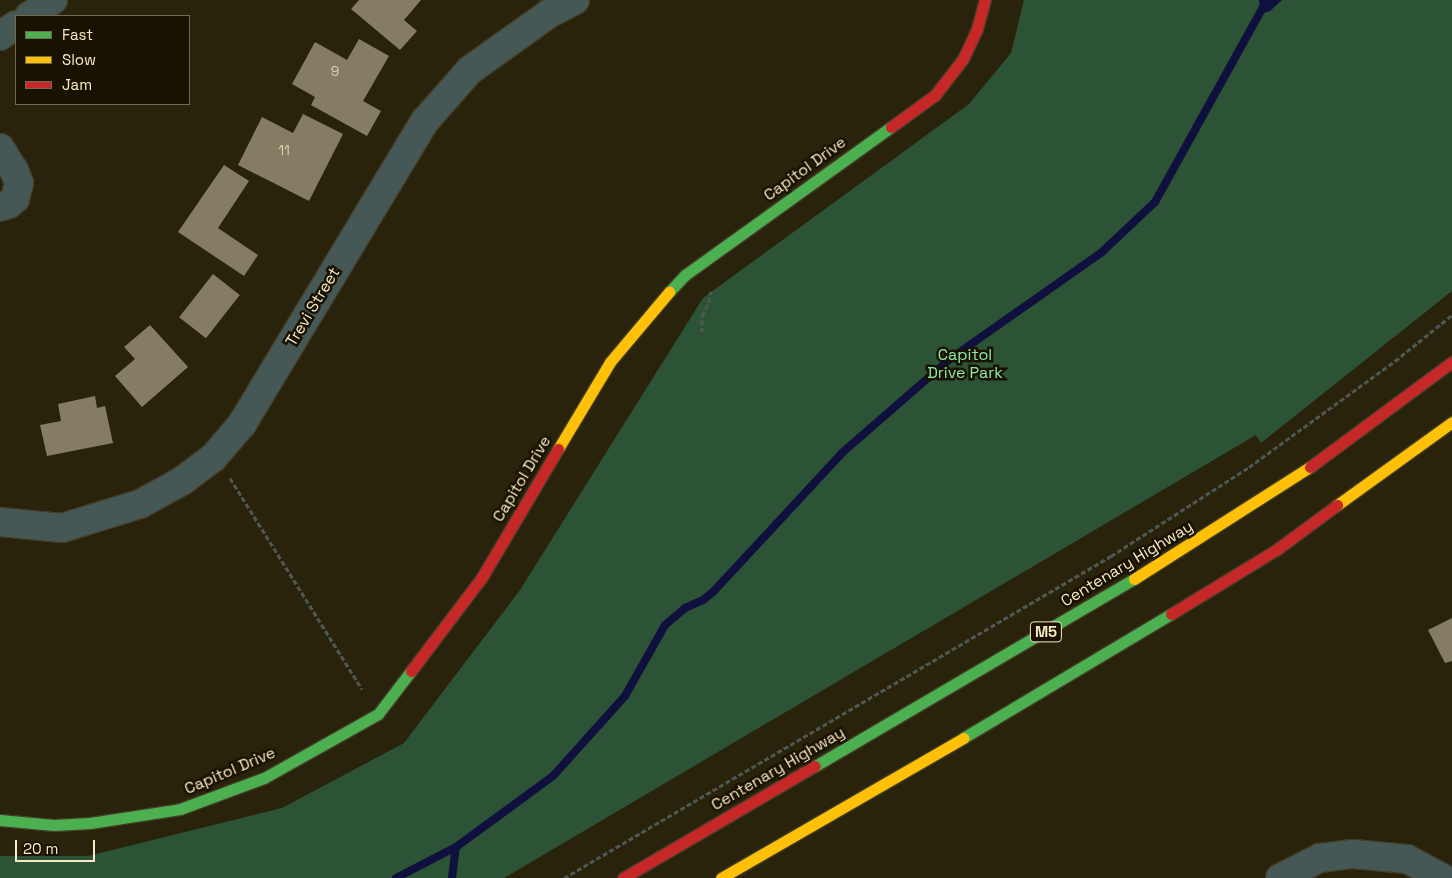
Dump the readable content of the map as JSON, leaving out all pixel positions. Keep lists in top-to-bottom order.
{
  "streets": {
    "main road": ["Capitol Drive", "Centenary Highway", "M5"],
    "street": ["Trevi Street"]
  },
  "parks": ["Capitol Drive Park"],
  "house_numbers": ["9", "11"],
  "legend": ["Fast", "Slow", "Jam"],
  "scale_bar": "20 m"
}
